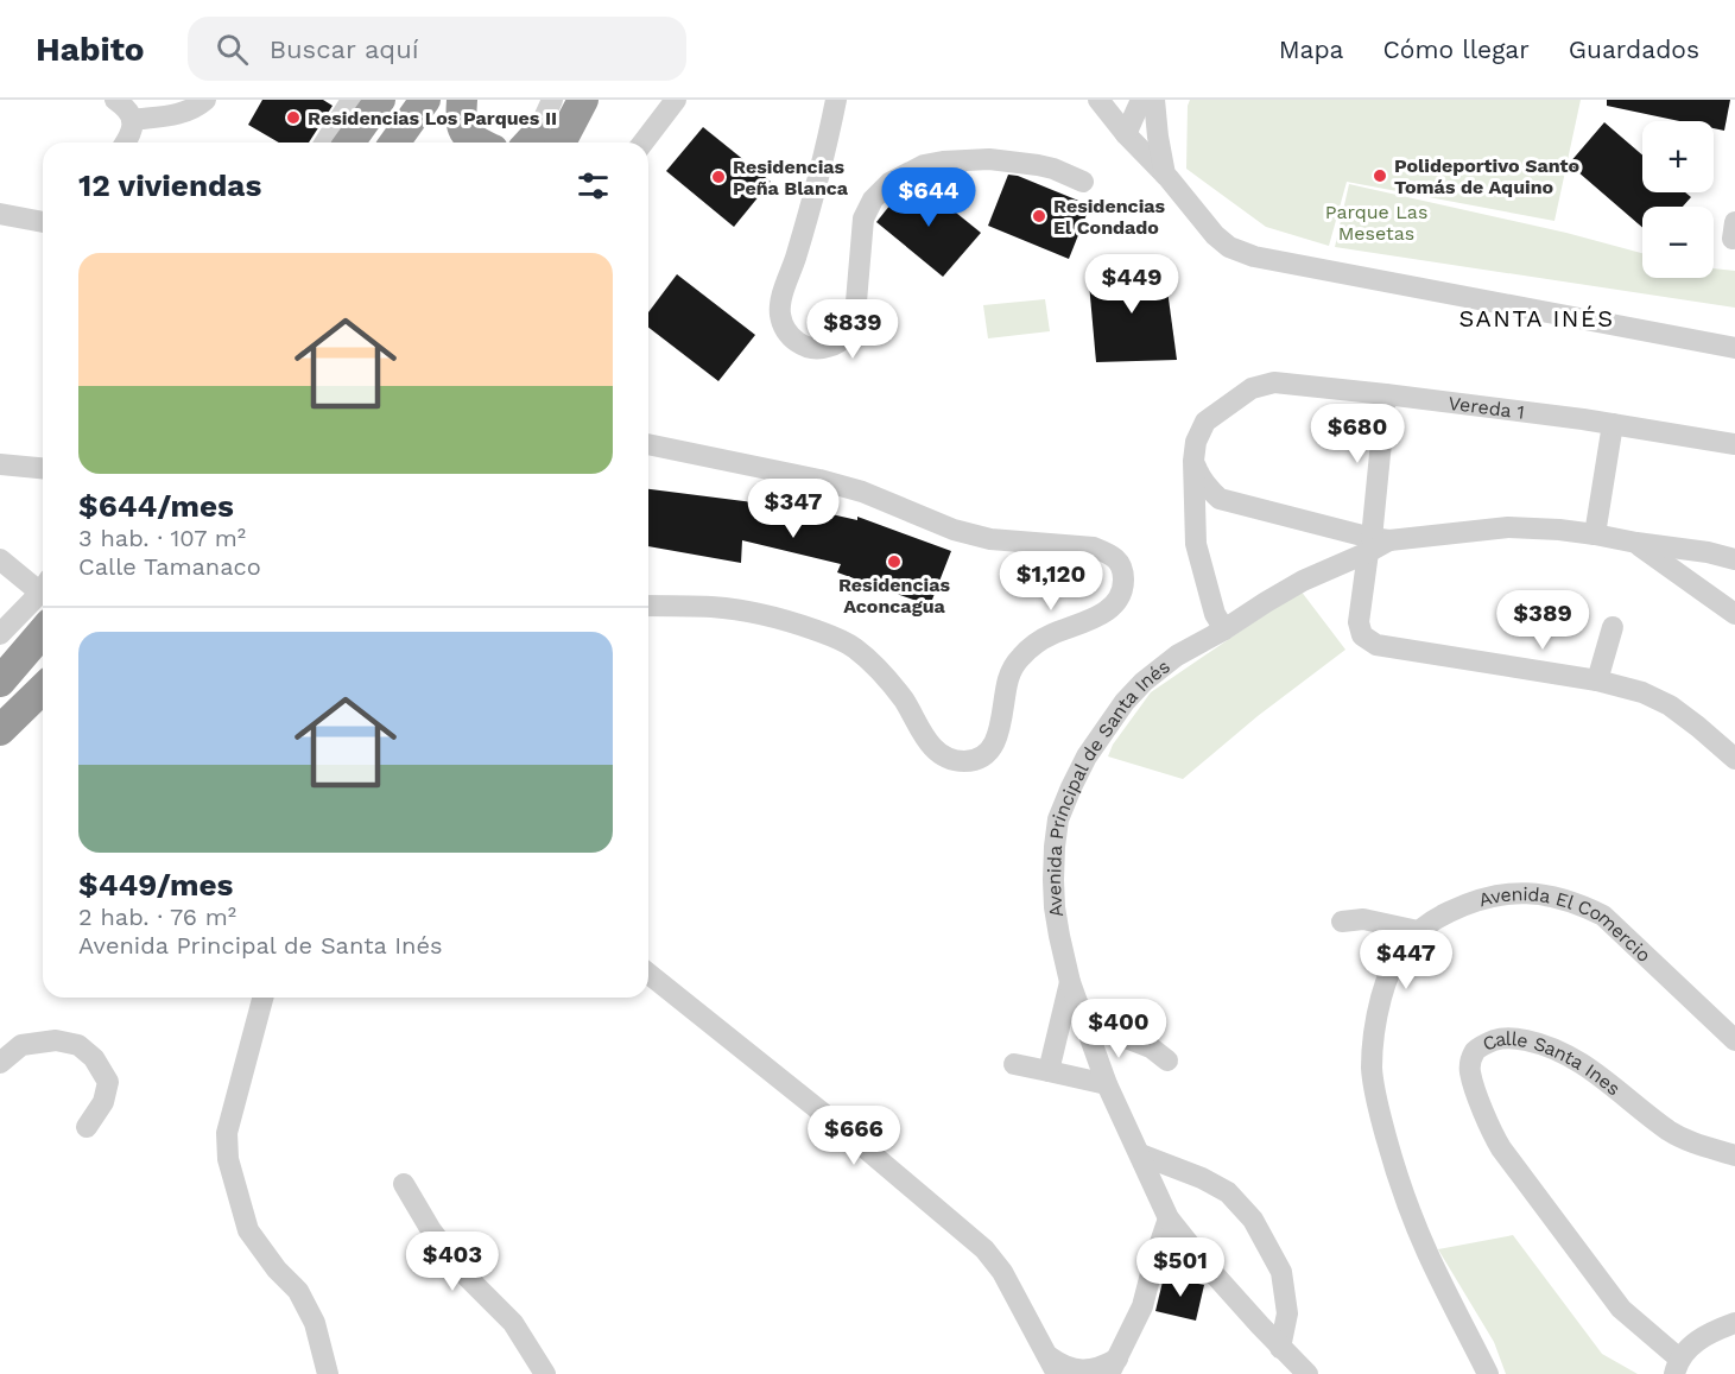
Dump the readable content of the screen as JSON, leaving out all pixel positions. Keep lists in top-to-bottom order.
{
  "streets": {
    "street": [
      "Vereda 1",
      "Avenida Principal de Santa Inés",
      "Avenida El Comercio",
      "Calle Santa Ines"
    ]
  },
  "crossings": [
    ["Vereda 1", "Avenida Principal de Santa Inés"]
  ],
  "districts": ["SANTA INÉS"],
  "parks": ["Parque Las Mesetas"],
  "places": [
    "Residencias Los Parques II",
    "Polideportivo Santo Tomás de Aquino",
    "Residencias Peña Blanca",
    "Residencias El Condado",
    "Residencias Aconcagua"
  ],
  "page": {
    "header": "Habito",
    "search": "Buscar aquí",
    "nav": ["Mapa", "Cómo llegar", "Guardados"],
    "map_buttons": ["+", "−"],
    "heading": "12 viviendas",
    "price": [
      "$644",
      "$449",
      "$839",
      "$680",
      "$347",
      "$1,120",
      "$389",
      "$447",
      "$400",
      "$666",
      "$403",
      "$501"
    ],
    "list": [
      {
        "name": "$644/mes",
        "note": "3 hab. · 107 m² · Calle Tamanaco"
      },
      {
        "name": "$449/mes",
        "note": "2 hab. · 76 m² · Avenida Principal de Santa Inés"
      }
    ]
  }
}
